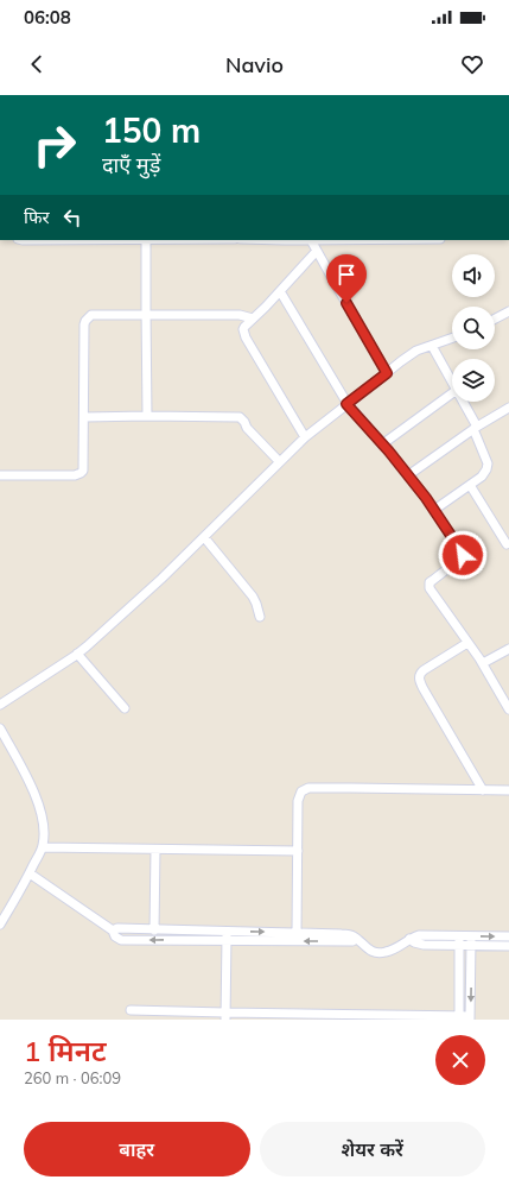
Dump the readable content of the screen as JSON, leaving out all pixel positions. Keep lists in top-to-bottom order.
{
  "page": {
    "status": "06:08",
    "header": "Navio",
    "turn": ["150 m", "दाएँ मुड़ें"],
    "then": "फिर",
    "heading": ["1 मिनट", "260 m · 06:09"],
    "buttons": ["बाहर", "शेयर करें"]
  }
}
